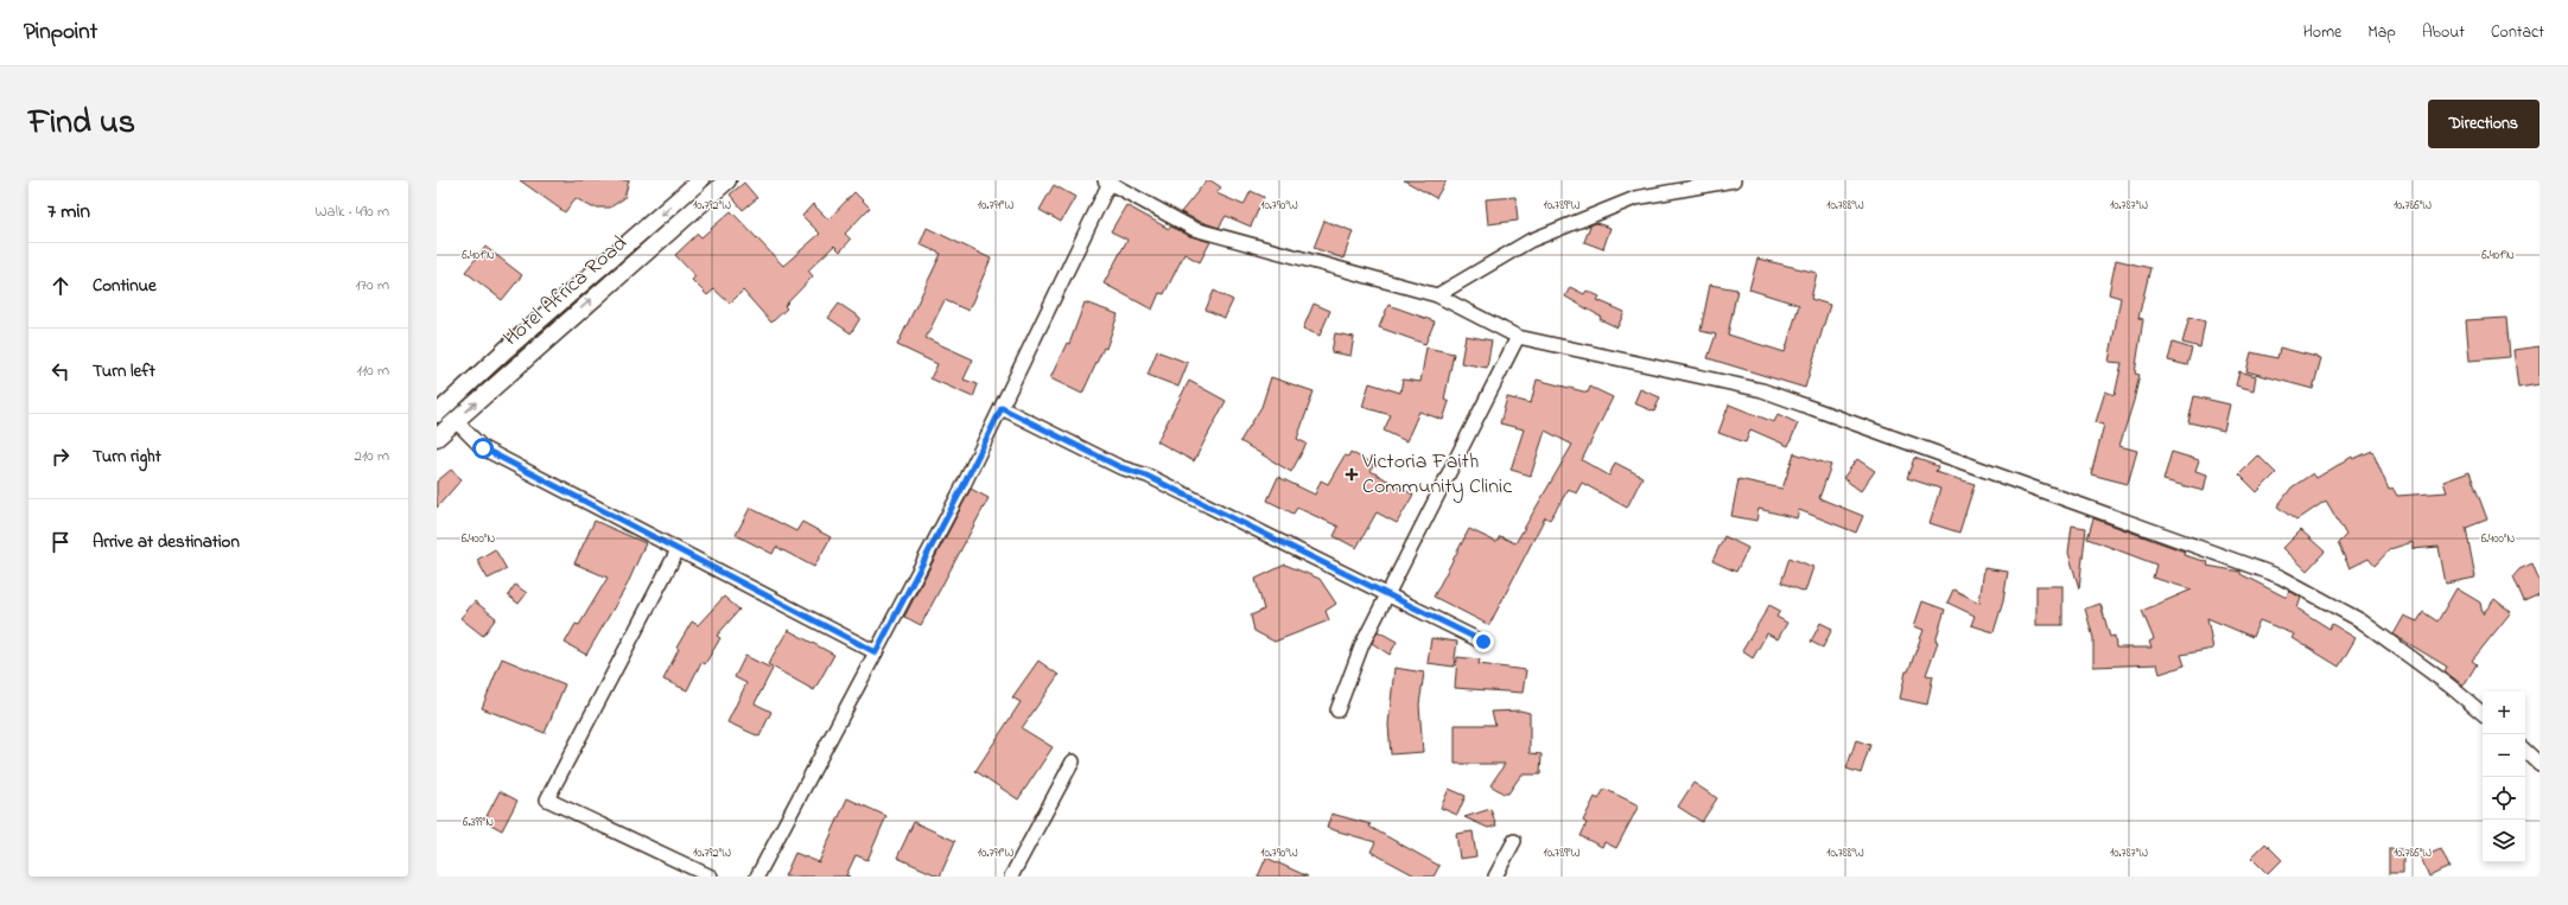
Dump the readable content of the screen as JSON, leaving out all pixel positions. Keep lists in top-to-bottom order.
{
  "streets": {
    "street": ["Hotel Africa Road"]
  },
  "places": {
    "health": ["Victoria Faith Community Clinic"]
  },
  "page": {
    "header": "Pinpoint",
    "nav": [
      "Home",
      "Map",
      "About",
      "Contact"
    ],
    "title": "Find us",
    "buttons": "Directions",
    "heading": ["7 min", "Walk · 490 m"],
    "list": [
      ["Continue", "170 m"],
      ["Turn left", "110 m"],
      ["Turn right", "210 m"],
      "Arrive at destination"
    ],
    "map_buttons": ["+", "−"]
  },
  "coordinates": [
    "10.792°W",
    "10.791°W",
    "10.790°W",
    "10.789°W",
    "10.788°W",
    "10.787°W",
    "10.786°W",
    "6.401°N",
    "6.400°N",
    "6.399°N"
  ]
}
